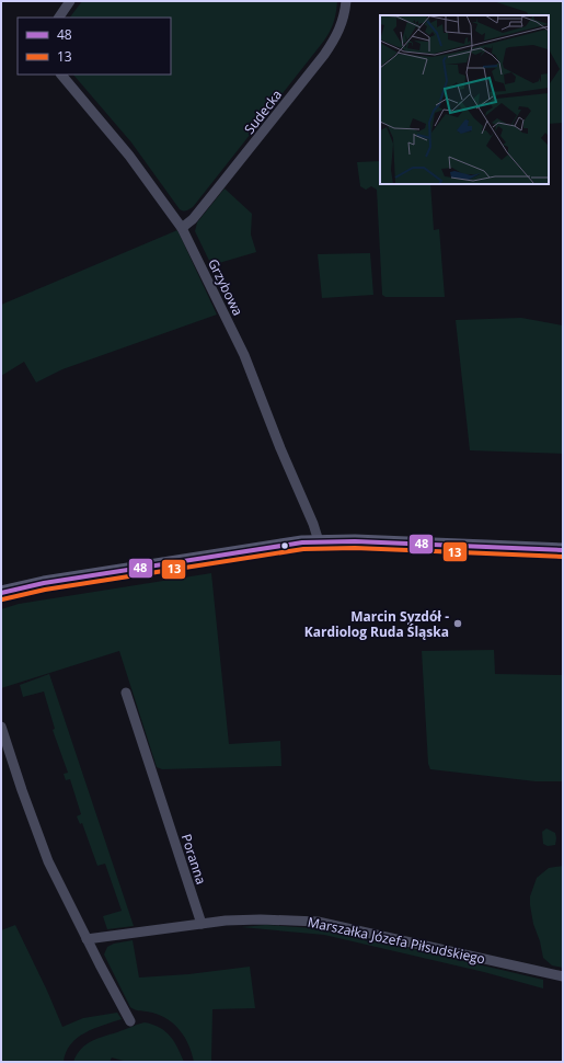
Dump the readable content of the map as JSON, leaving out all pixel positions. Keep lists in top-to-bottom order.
{
  "streets": {
    "street": [
      "Sudecka",
      "Grzybowa",
      "Poranna",
      "Marszałka Józefa Piłsudskiego"
    ]
  },
  "crossings": [
    ["Sudecka", "Grzybowa"],
    ["Poranna", "Marszałka Józefa Piłsudskiego"]
  ],
  "places": ["Marcin Syzdół - Kardiolog Ruda Śląska"],
  "lines": ["transit line 48", "transit line 13"],
  "legend": ["48", "13"]
}
